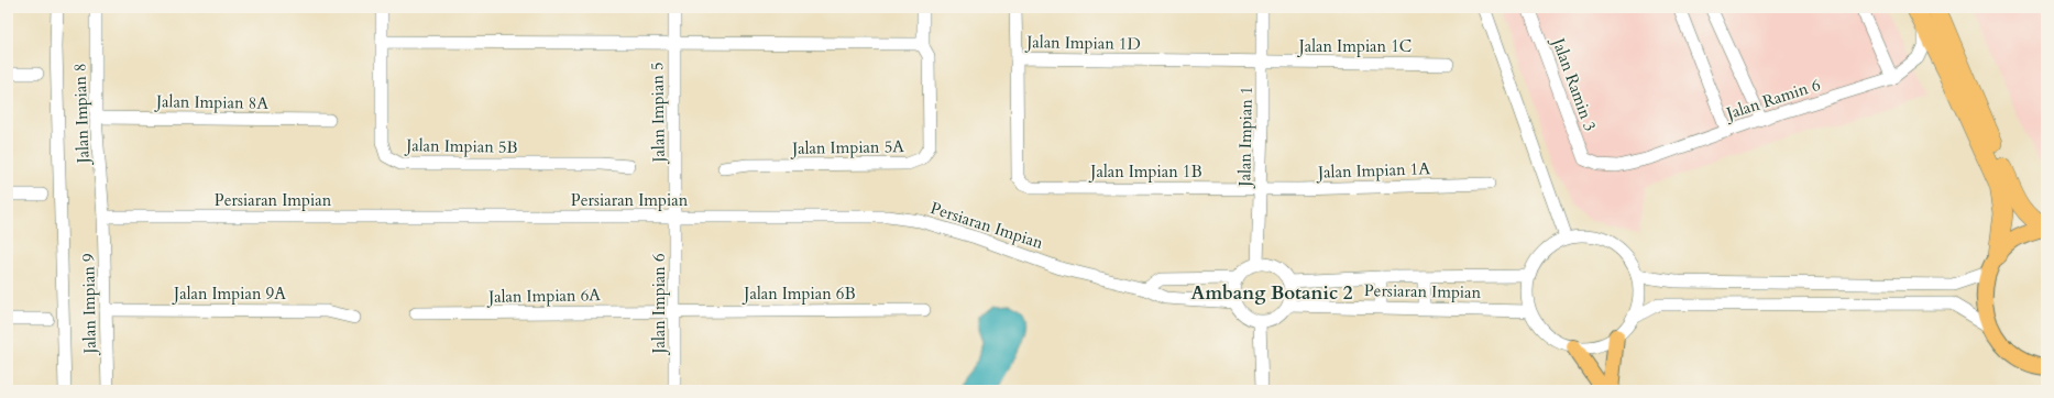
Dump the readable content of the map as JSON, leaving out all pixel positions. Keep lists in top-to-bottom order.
{
  "streets": {
    "street": [
      "Jalan Impian 1D",
      "Jalan Impian 1C",
      "Jalan Ramin 3",
      "Jalan Ramin 6",
      "Jalan Impian 8A",
      "Jalan Impian 5",
      "Jalan Impian 8",
      "Jalan Impian 1",
      "Jalan Impian 5B",
      "Jalan Impian 5A",
      "Jalan Impian 1A",
      "Jalan Impian 1B",
      "Persiaran Impian",
      "Jalan Impian 9A",
      "Jalan Impian 6B",
      "Jalan Impian 6A",
      "Jalan Impian 9",
      "Jalan Impian 6"
    ]
  },
  "crossings": [
    ["Jalan Impian 1D", "Jalan Impian 1C"],
    ["Jalan Impian 1D", "Jalan Impian 1"],
    ["Jalan Impian 1D", "Jalan Impian 1B"],
    ["Jalan Impian 1C", "Jalan Impian 1"],
    ["Jalan Ramin 3", "Jalan Ramin 6"],
    ["Jalan Impian 8A", "Jalan Impian 8"],
    ["Jalan Impian 5", "Persiaran Impian"],
    ["Jalan Impian 5", "Jalan Impian 6"],
    ["Jalan Impian 8", "Persiaran Impian"],
    ["Jalan Impian 8", "Jalan Impian 9"],
    ["Jalan Impian 1", "Jalan Impian 1A"],
    ["Jalan Impian 1", "Jalan Impian 1B"],
    ["Jalan Impian 1", "Persiaran Impian"],
    ["Jalan Impian 1A", "Jalan Impian 1B"],
    ["Persiaran Impian", "Jalan Impian 9"],
    ["Persiaran Impian", "Jalan Impian 6"],
    ["Jalan Impian 9A", "Jalan Impian 9"],
    ["Jalan Impian 6B", "Jalan Impian 6A"],
    ["Jalan Impian 6B", "Jalan Impian 6"],
    ["Jalan Impian 6A", "Jalan Impian 6"]
  ],
  "districts": ["Ambang Botanic 2"]
}
